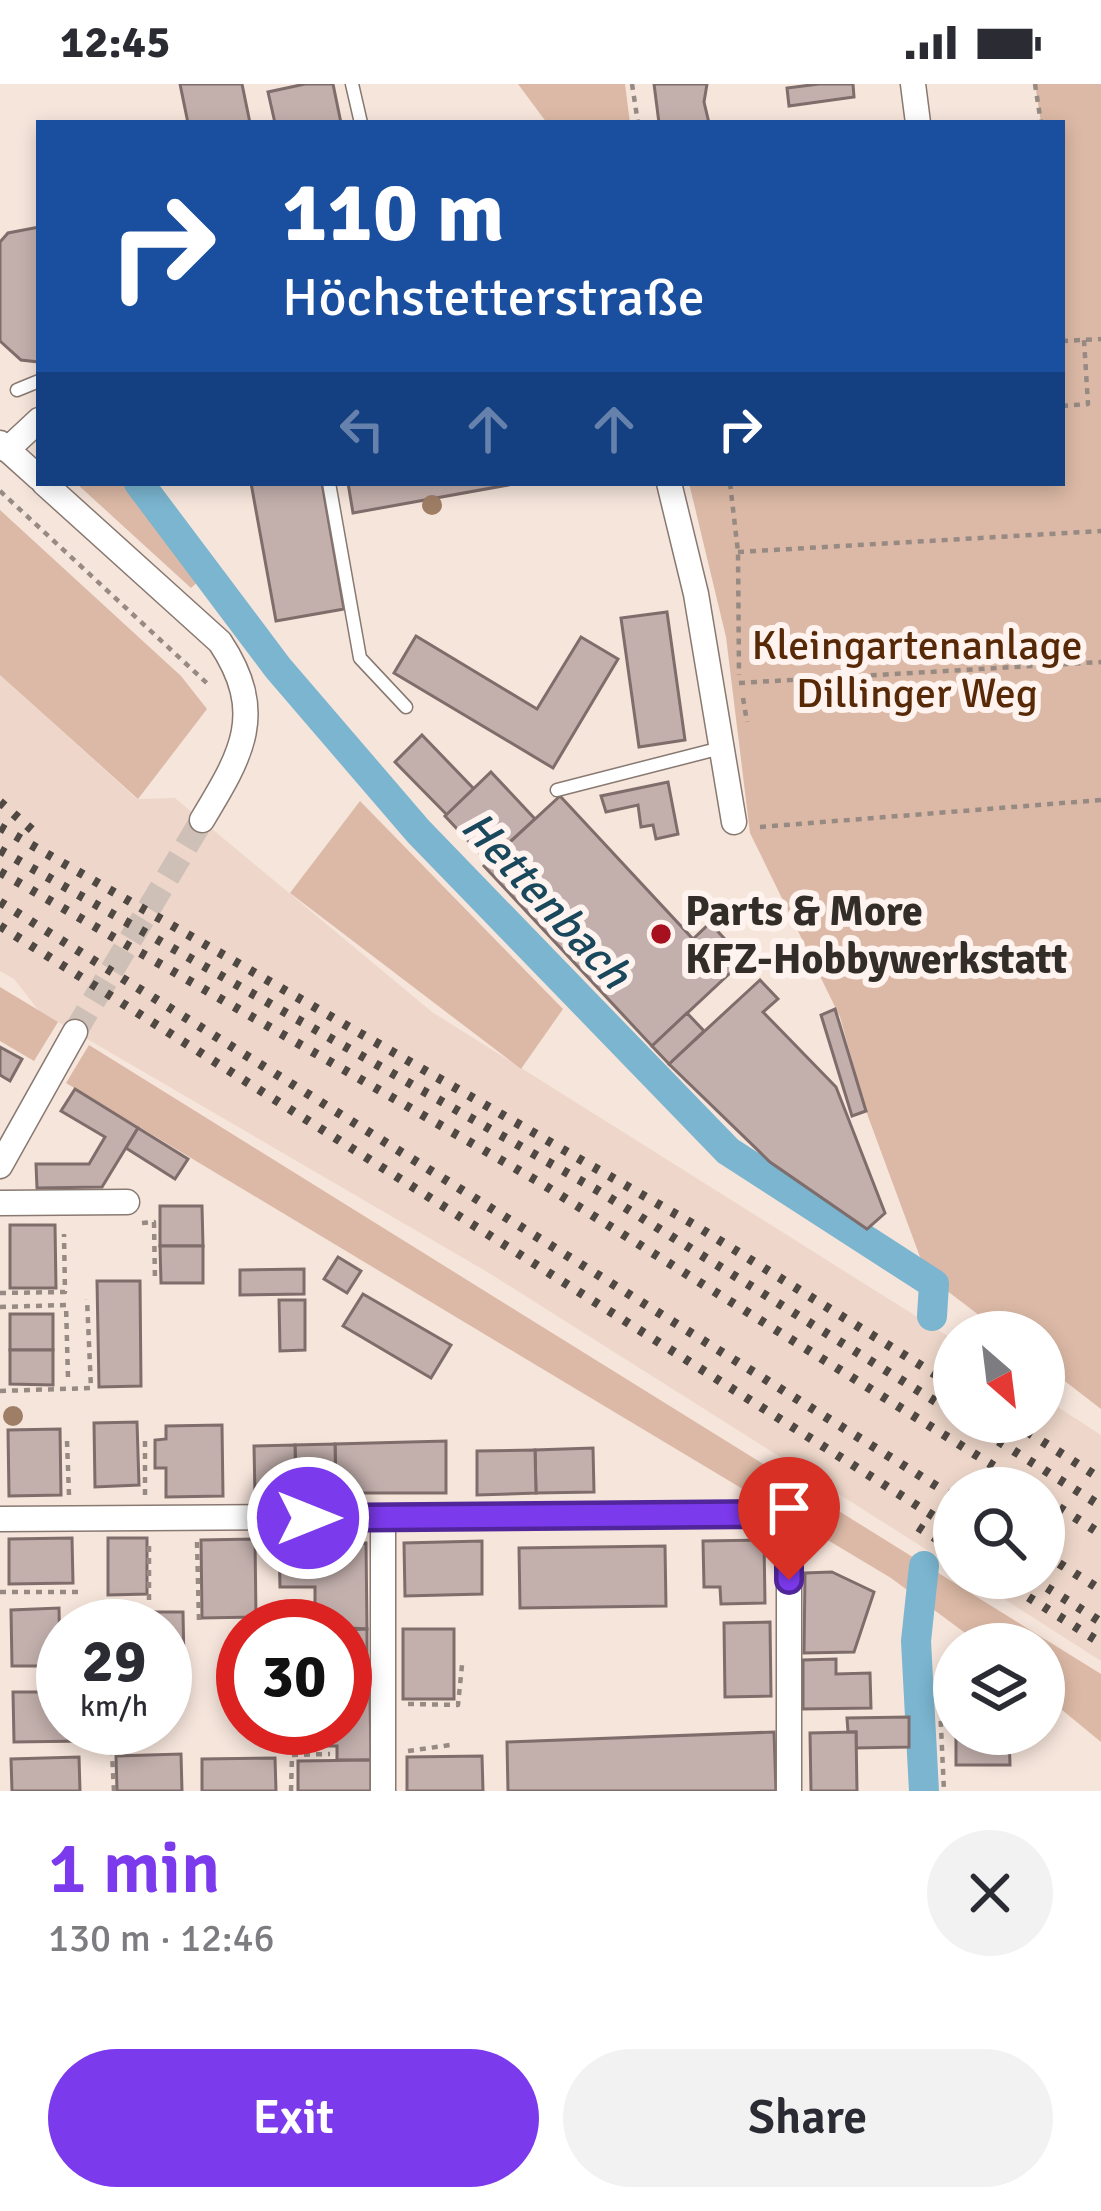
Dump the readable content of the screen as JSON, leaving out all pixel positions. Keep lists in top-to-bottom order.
{
  "water": ["Hettenbach"],
  "parks": ["Kleingartenanlage Dillinger Weg"],
  "places": ["Parts & More KFZ-Hobbywerkstatt"],
  "north": "bottom right",
  "page": {
    "status": "12:45",
    "turn": ["110 m", "Höchstetterstraße"],
    "speed": "29 km/h",
    "limit": "30",
    "heading": ["1 min", "130 m · 12:46"],
    "buttons": ["Exit", "Share"]
  }
}
